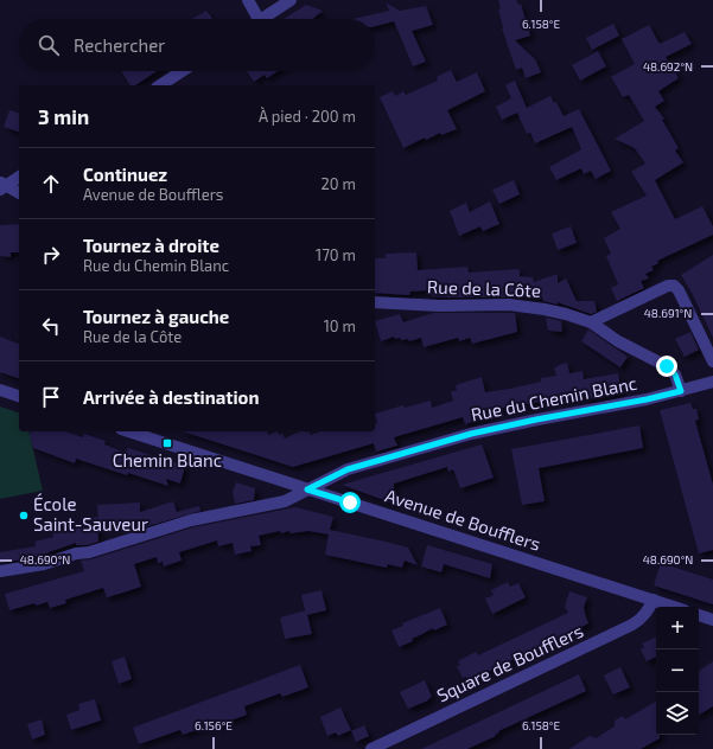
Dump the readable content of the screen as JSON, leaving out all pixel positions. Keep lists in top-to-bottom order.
{
  "streets": {
    "street": [
      "Rue de la Côte",
      "Rue du Chemin Blanc",
      "Avenue de Boufflers",
      "Square de Boufflers"
    ]
  },
  "crossings": [
    ["Rue de la Côte", "Rue du Chemin Blanc"],
    ["Rue du Chemin Blanc", "Avenue de Boufflers"],
    ["Avenue de Boufflers", "Square de Boufflers"]
  ],
  "places": {
    "transit": ["Chemin Blanc"],
    "other": ["École Saint-Sauveur"]
  },
  "page": {
    "search": "Rechercher",
    "heading": ["3 min", "À pied · 200 m"],
    "list": [
      ["Continuez", "Avenue de Boufflers", "20 m"],
      ["Tournez à droite", "Rue du Chemin Blanc", "170 m"],
      ["Tournez à gauche", "Rue de la Côte", "10 m"],
      "Arrivée à destination"
    ],
    "map_buttons": ["+", "−"]
  },
  "coordinates": [
    "6.158°E",
    "48.692°N",
    "48.691°N",
    "48.690°N",
    "6.156°E"
  ]
}
